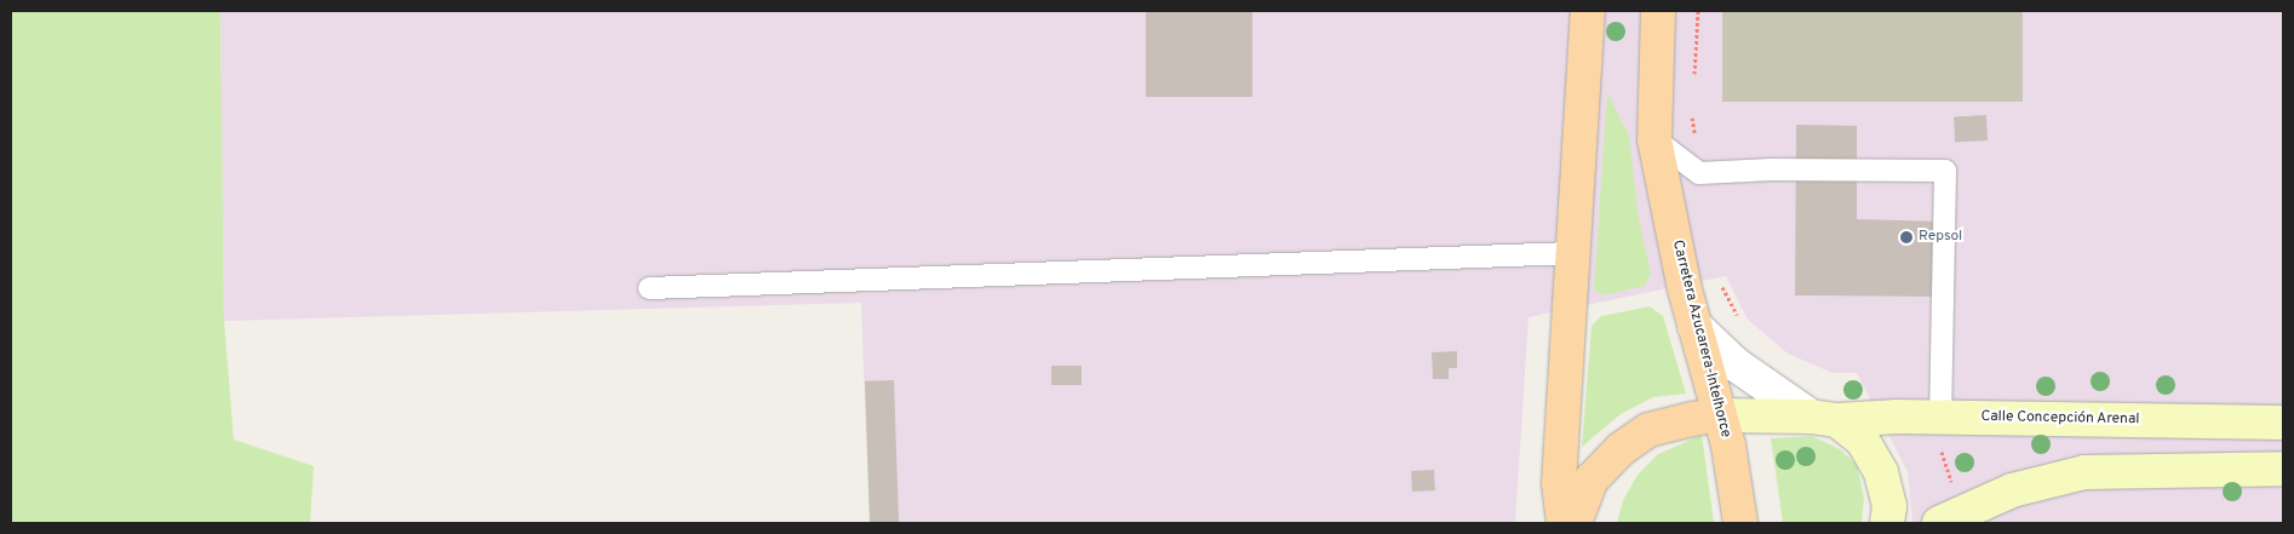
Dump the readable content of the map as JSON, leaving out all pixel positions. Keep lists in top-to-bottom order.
{
  "streets": {
    "main road": ["Carretera Azucarera-Intelhorce", "Calle Concepción Arenal"]
  },
  "crossings": [
    ["Carretera Azucarera-Intelhorce", "Calle Concepción Arenal"]
  ],
  "places": ["Repsol"]
}
